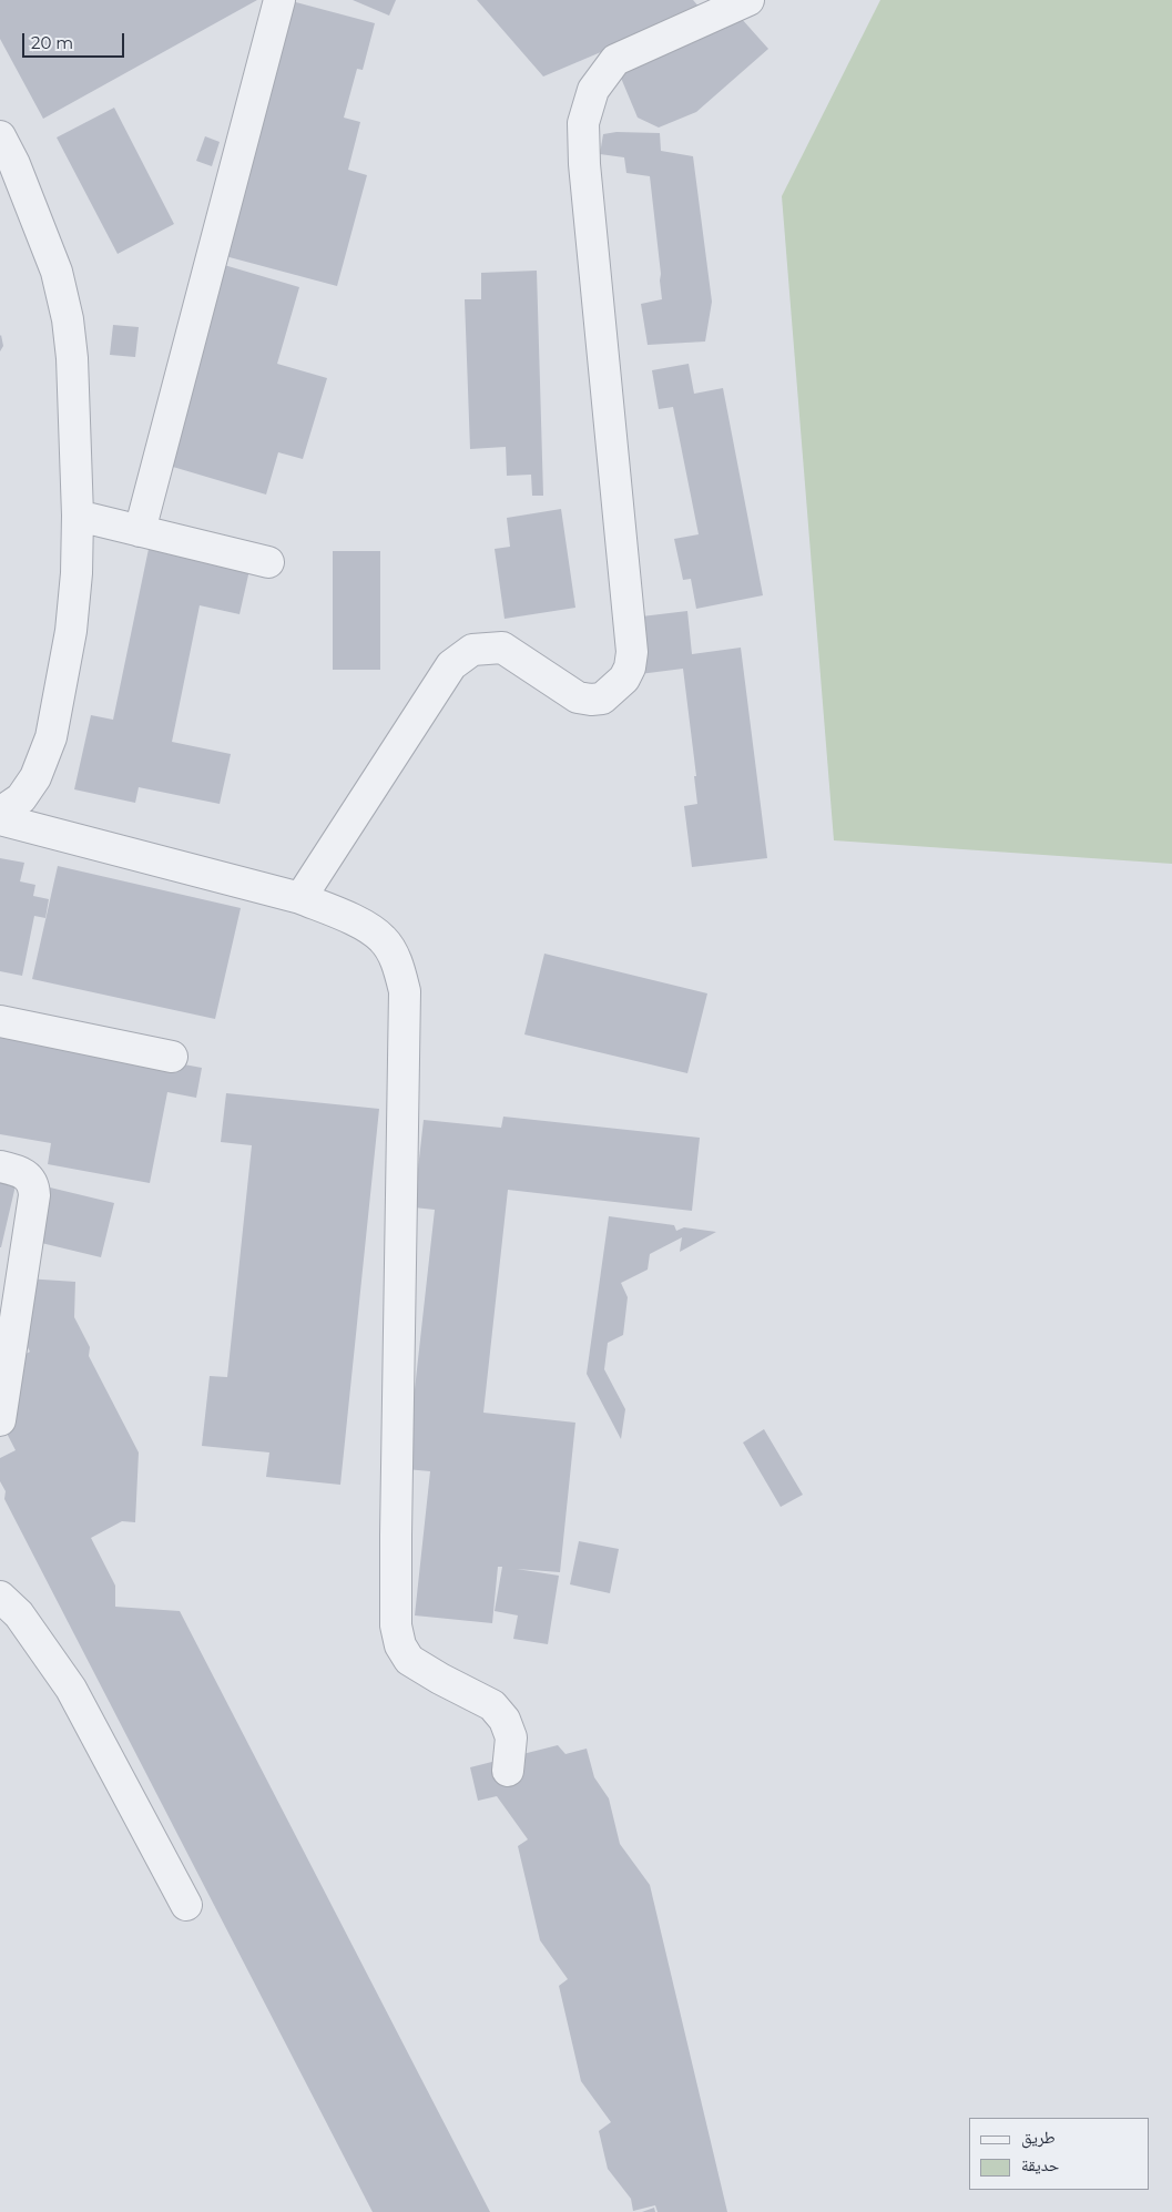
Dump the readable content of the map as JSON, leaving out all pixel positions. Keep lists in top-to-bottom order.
{
  "legend": ["طريق", "حديقة"],
  "scale_bar": "20 m"
}
